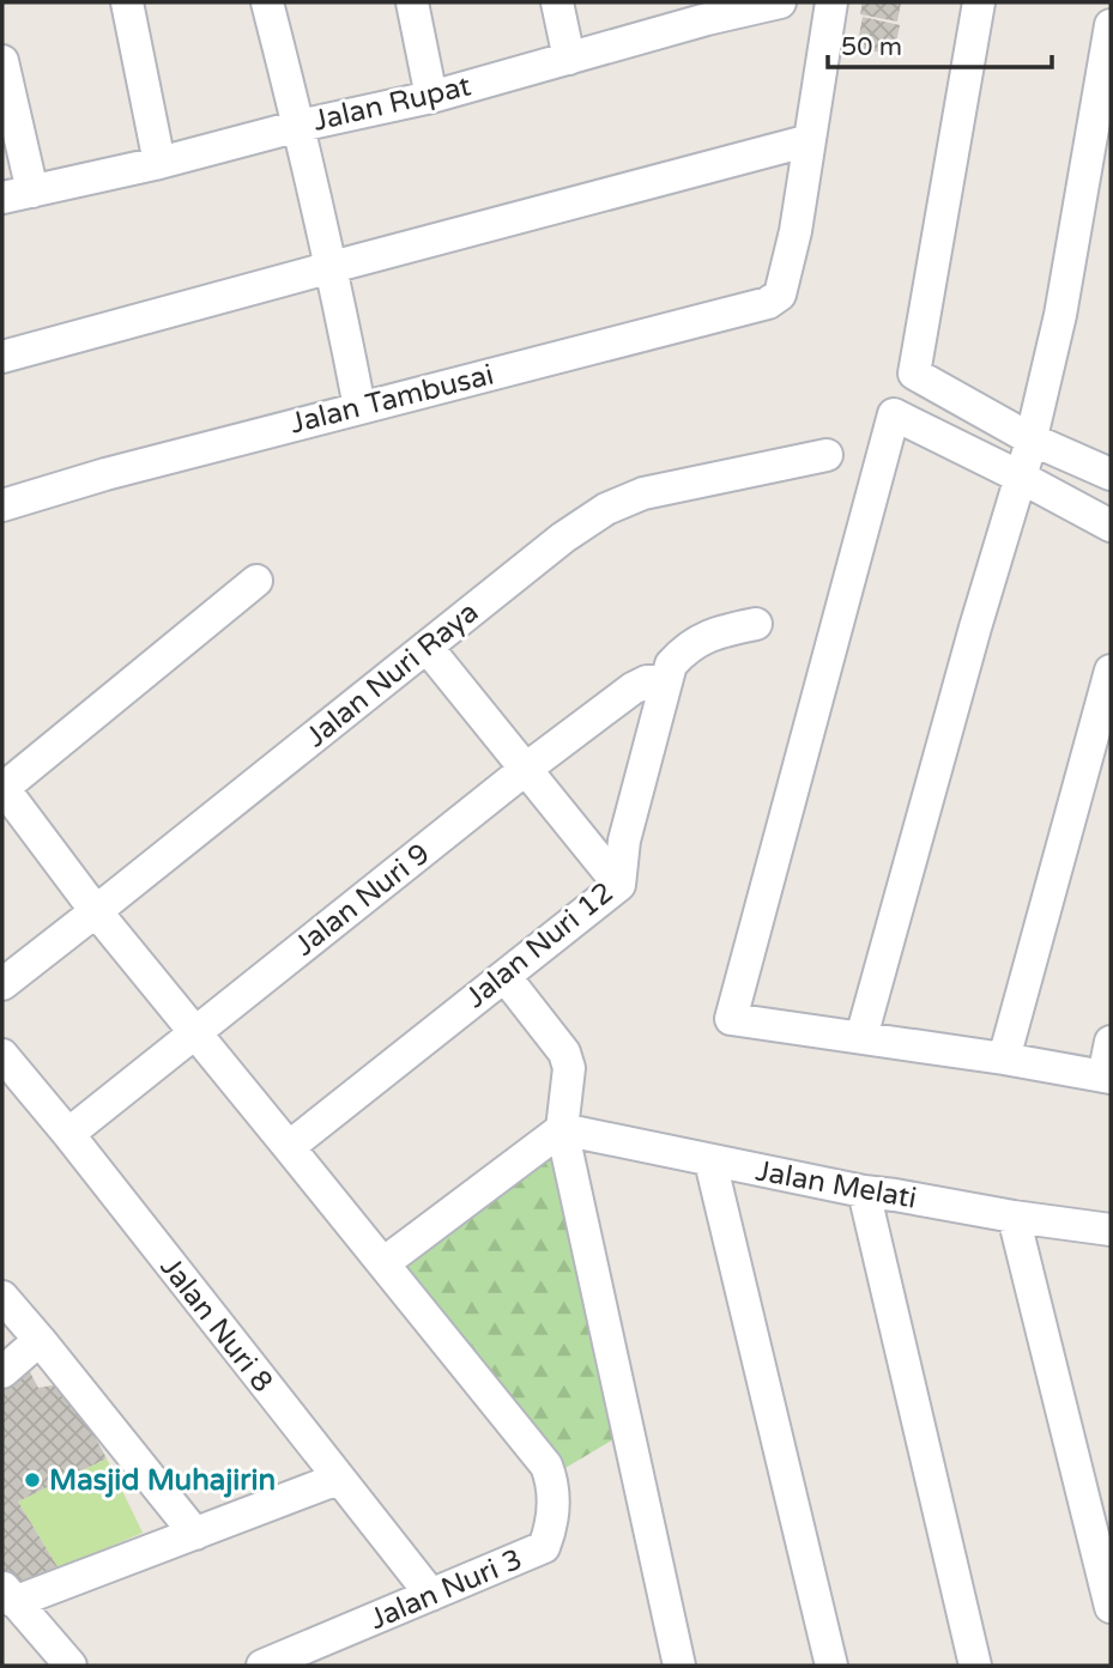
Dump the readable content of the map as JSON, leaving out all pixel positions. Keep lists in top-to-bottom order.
{
  "streets": {
    "street": [
      "Jalan Rupat",
      "Jalan Tambusai",
      "Jalan Nuri Raya",
      "Jalan Nuri 9",
      "Jalan Nuri 12",
      "Jalan Melati",
      "Jalan Nuri 8",
      "Jalan Nuri 3"
    ]
  },
  "crossings": [
    ["Jalan Nuri 9", "Jalan Nuri 12"],
    ["Jalan Nuri 9", "Jalan Nuri 8"],
    ["Jalan Nuri 8", "Jalan Nuri 3"]
  ],
  "places": ["Masjid Muhajirin"],
  "scale_bar": "50 m"
}
